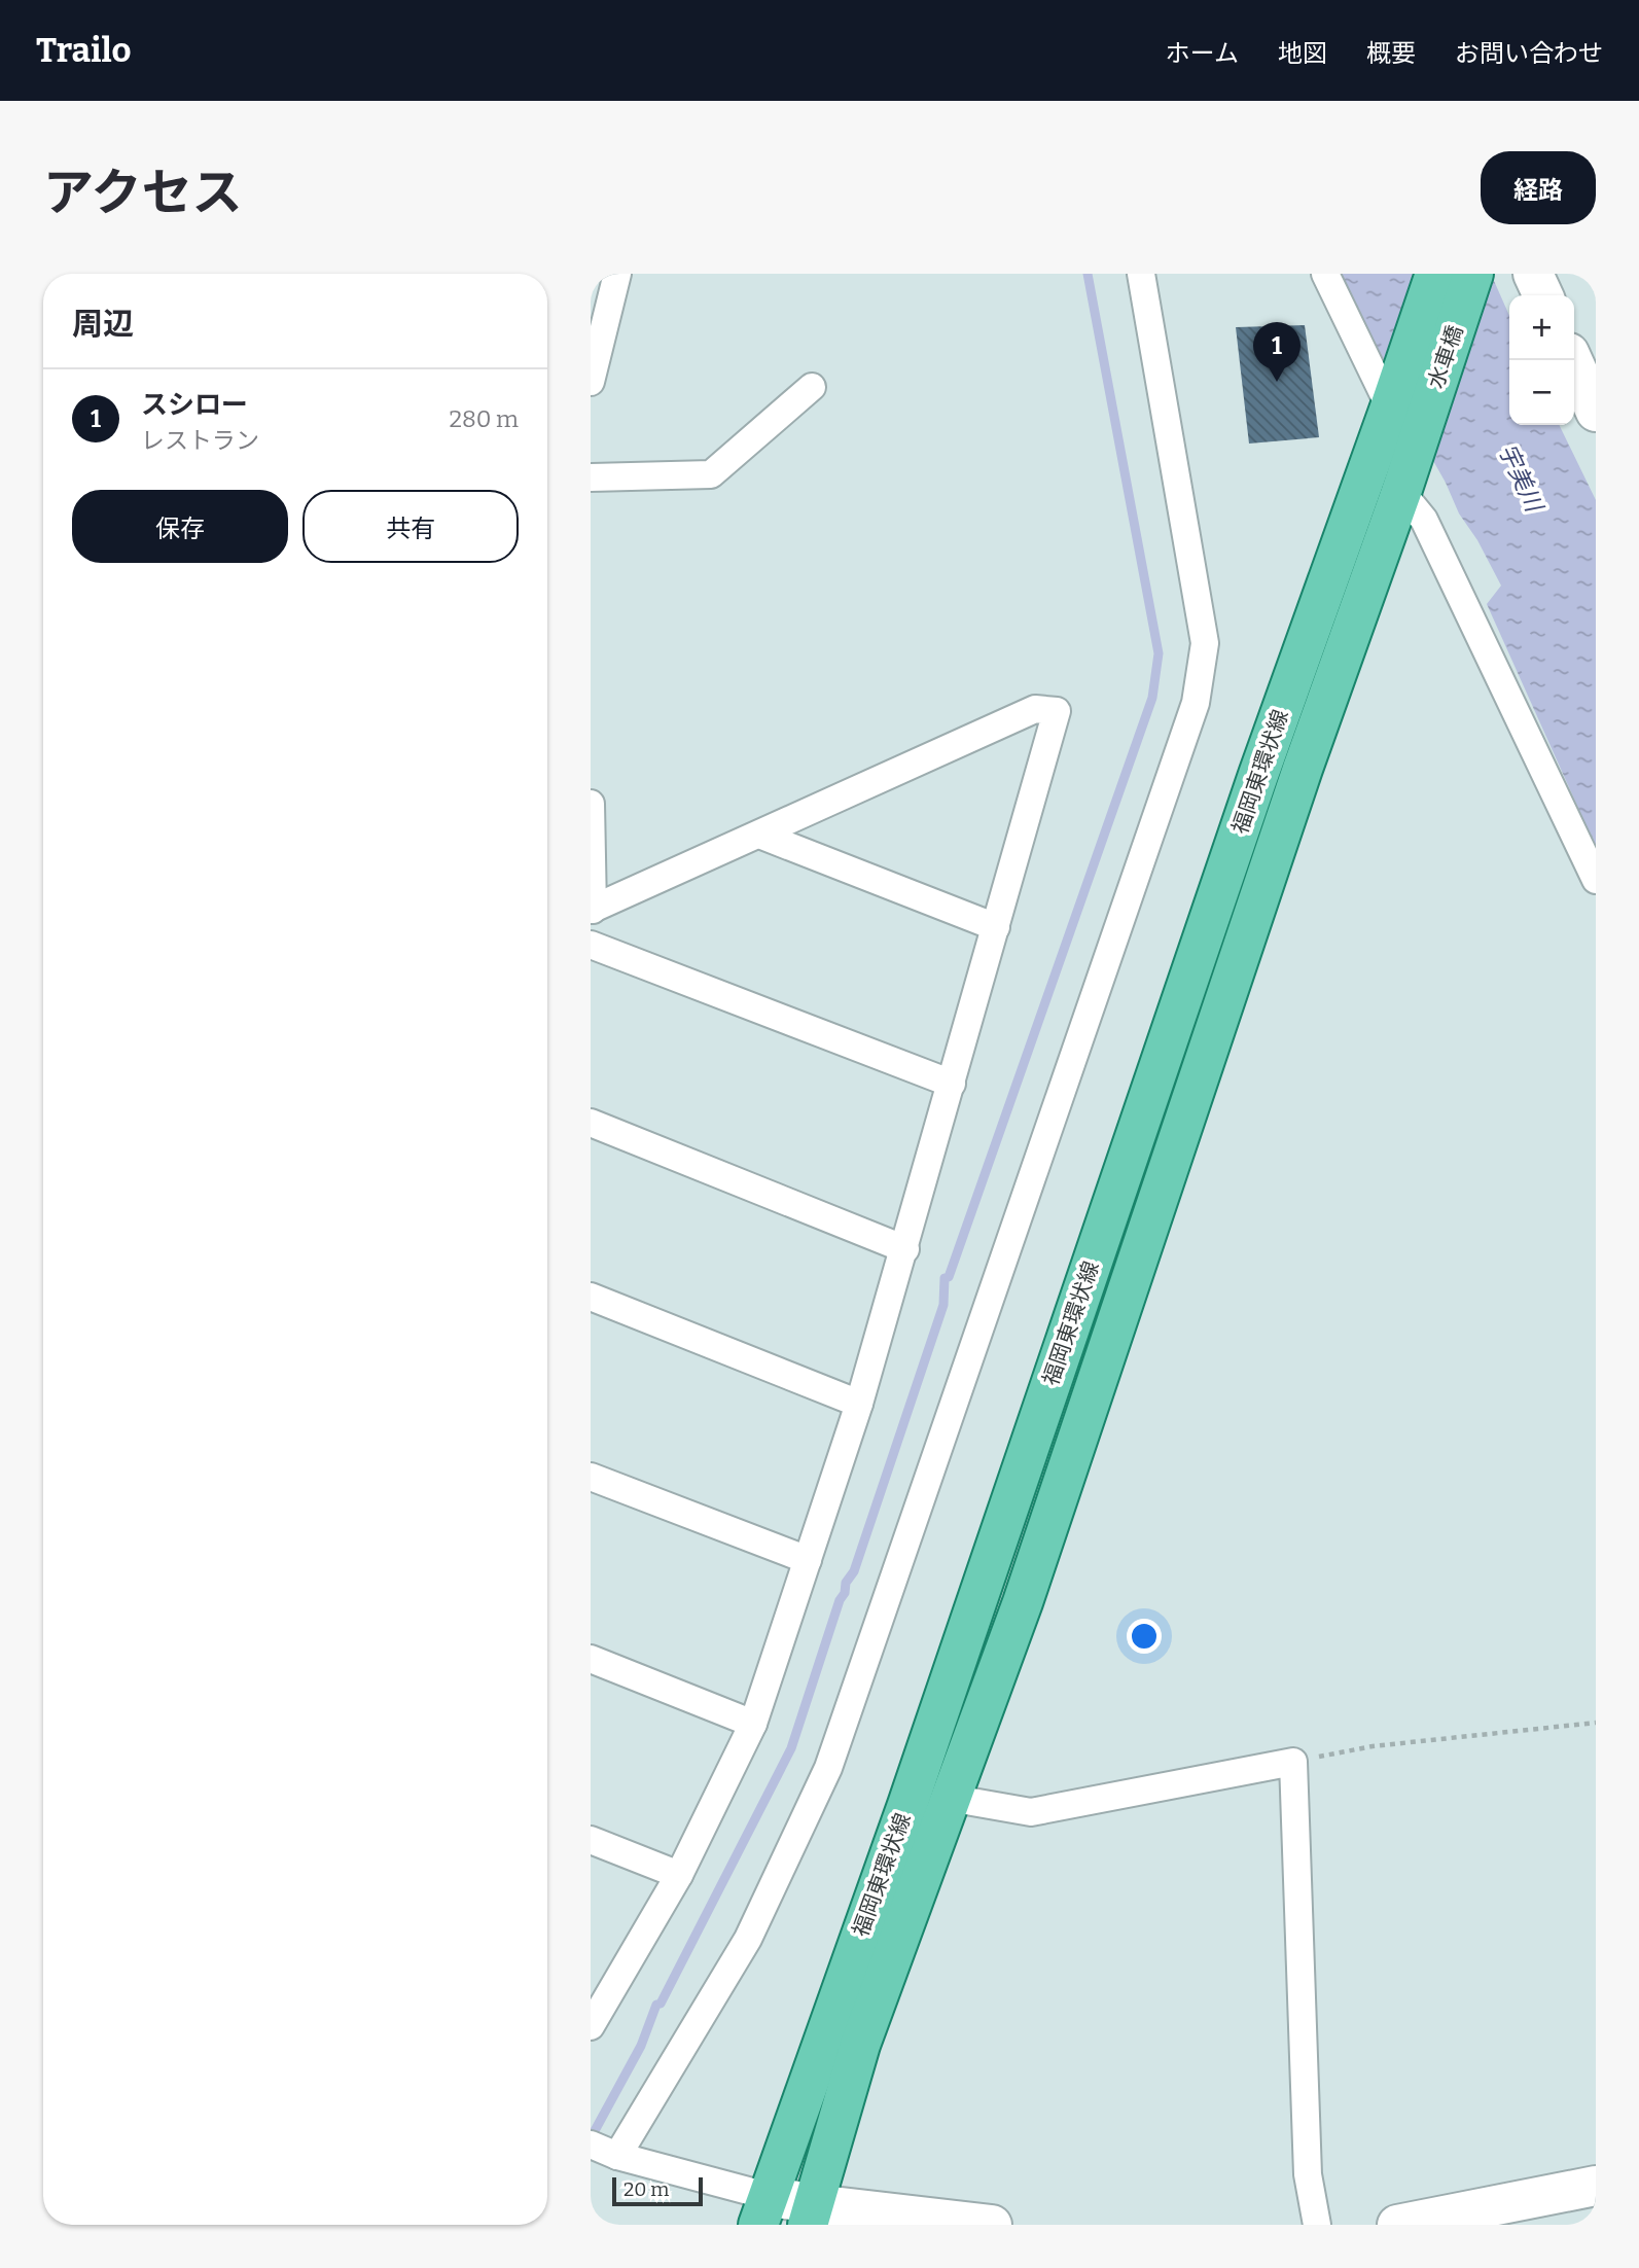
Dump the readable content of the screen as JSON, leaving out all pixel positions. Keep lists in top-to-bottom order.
{
  "streets": {
    "main road": ["水車橋", "福岡東環状線"]
  },
  "crossings": [
    ["水車橋", "福岡東環状線"]
  ],
  "water": ["宇美川"],
  "scale_bar": "20 m",
  "page": {
    "header": "Trailo",
    "nav": [
      "ホーム",
      "地図",
      "概要",
      "お問い合わせ"
    ],
    "title": "アクセス",
    "buttons": [
      "経路",
      ["保存", "共有"]
    ],
    "heading": "周辺",
    "map_buttons": ["+", "−"],
    "pins": "1",
    "list": [
      {
        "mark": "1",
        "name": "スシロー",
        "note": "レストラン",
        "value": "280 m"
      }
    ],
    "scale": "20 m"
  }
}
